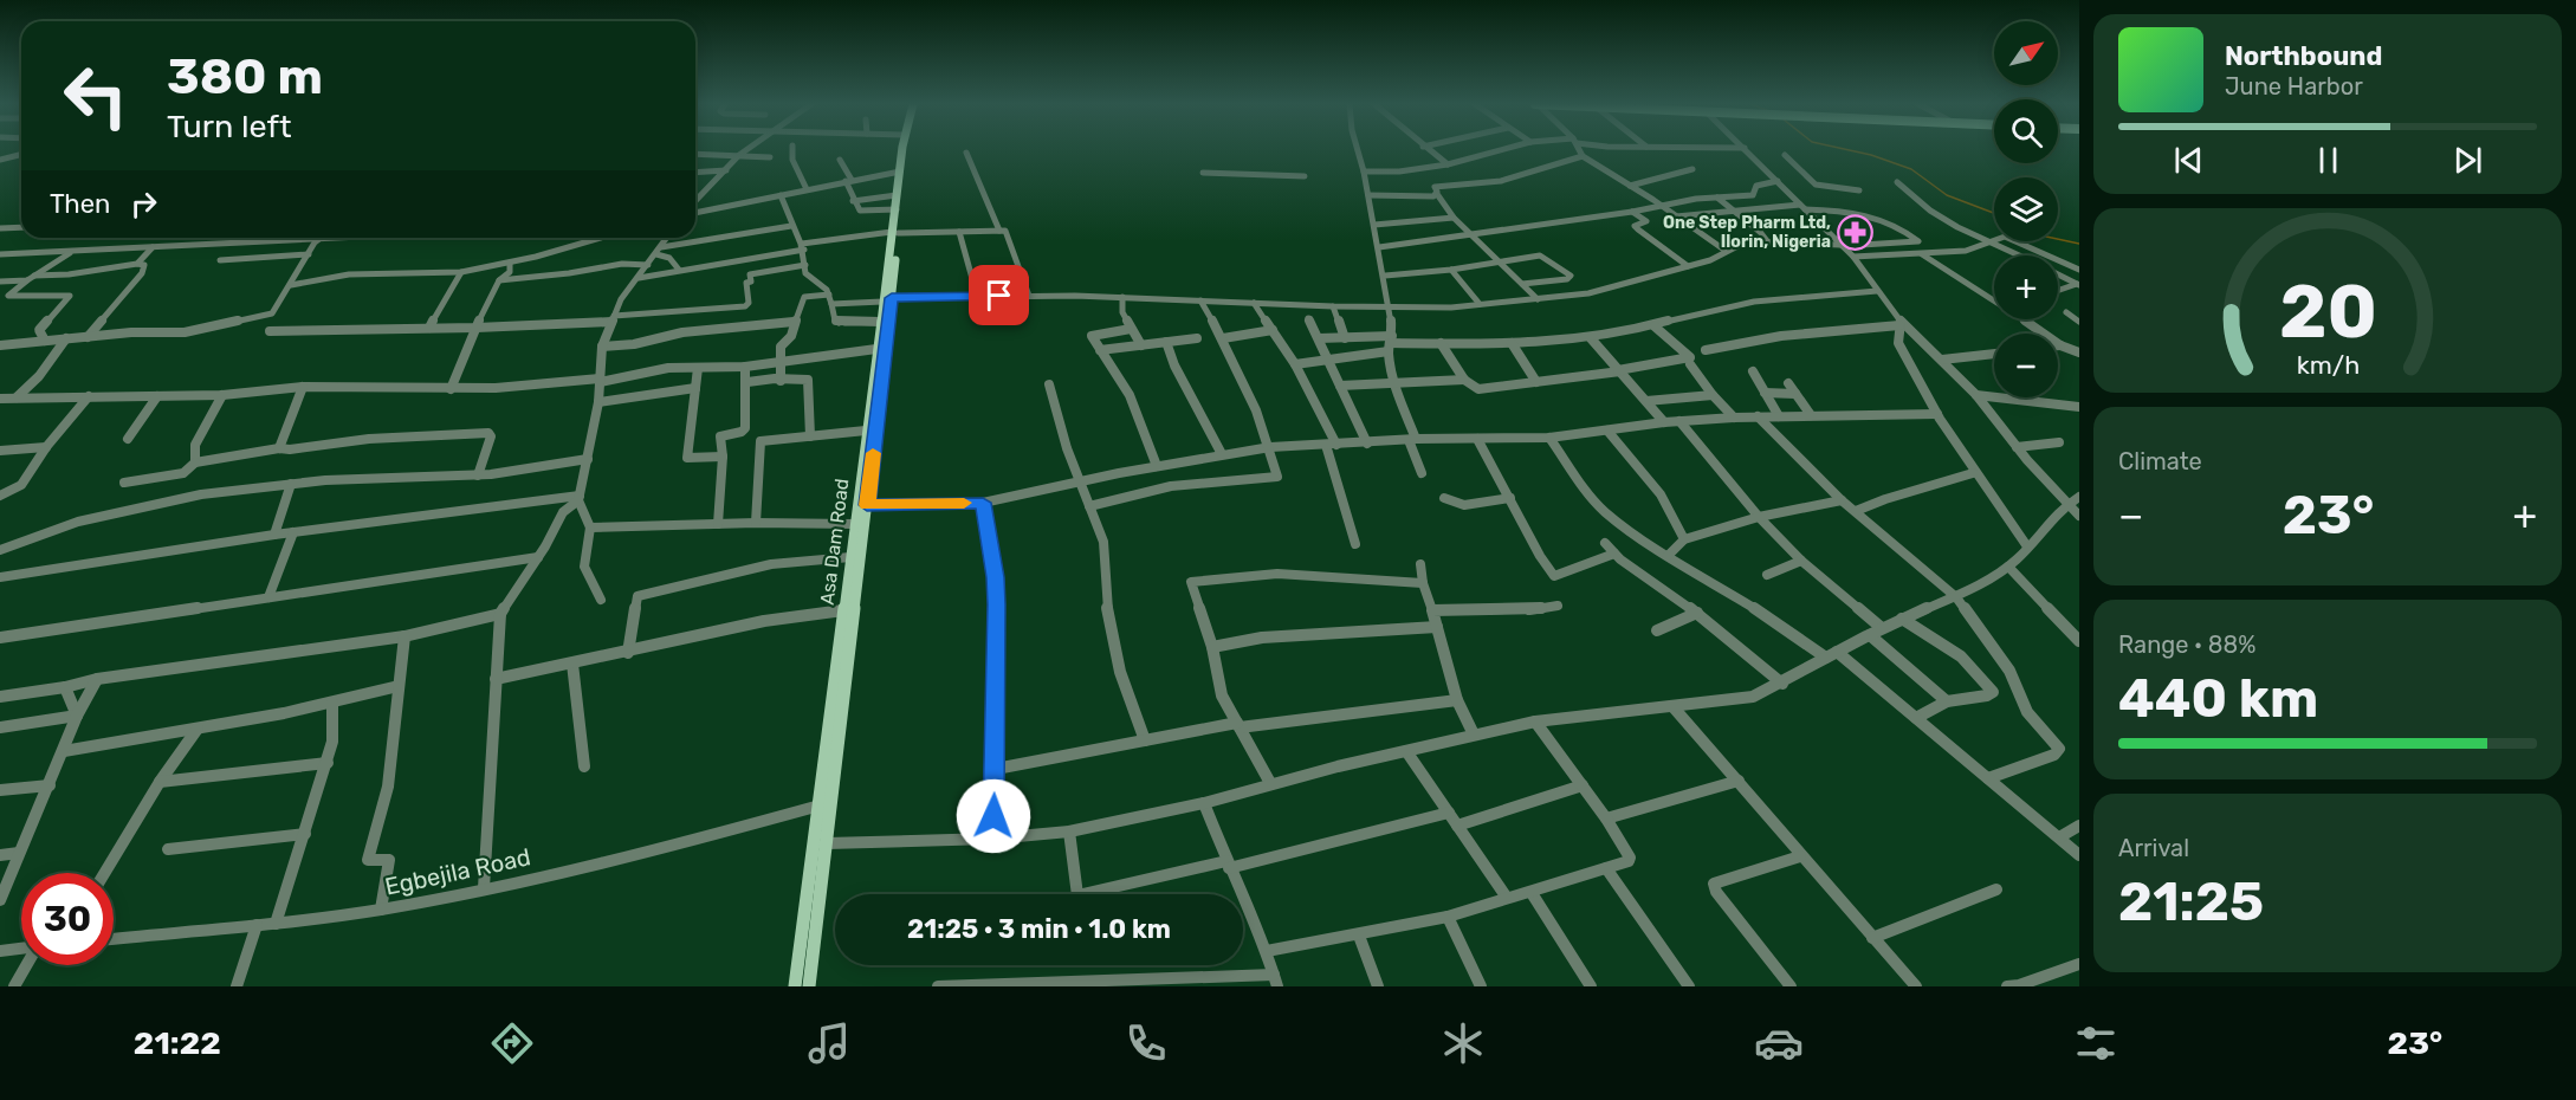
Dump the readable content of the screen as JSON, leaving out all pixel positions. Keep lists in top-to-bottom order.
{
  "streets": {
    "main road": ["Asa Dam Road"],
    "street": ["Egbejila Road"]
  },
  "crossings": [
    ["Asa Dam Road", "Egbejila Road"]
  ],
  "places": {
    "pharmacy": ["One Step Pharm Ltd, Ilorin, Nigeria"]
  },
  "north": "top right",
  "page": {
    "map_buttons": ["+", "−"],
    "turn": ["380 m", "Turn left"],
    "song": ["Northbound", "June Harbor"],
    "then": "Then",
    "tile": [
      "Climate",
      ["Range · 88%", "440 km"],
      ["Arrival", "21:25"]
    ],
    "heat": ["−", "23°", "+"],
    "limit": "30",
    "trip": "21:25 · 3 min · 1.0 km",
    "tabs": ["21:22", "23°"],
    "gauge": ["20", "km/h"]
  }
}
